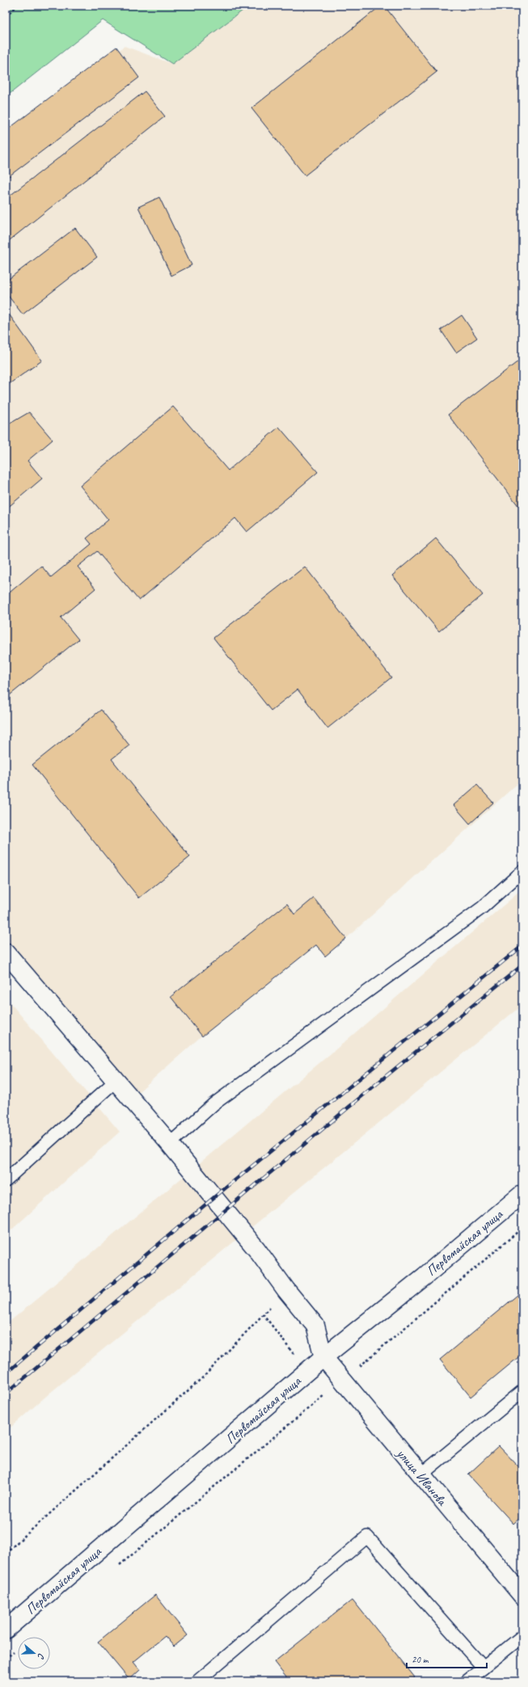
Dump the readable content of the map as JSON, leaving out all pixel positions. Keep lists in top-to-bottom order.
{
  "streets": {
    "street": ["Первомайская улица", "улица Иванова"]
  },
  "crossings": [
    ["Первомайская улица", "улица Иванова"]
  ],
  "scale_bar": "20 m",
  "north": "right"
}
